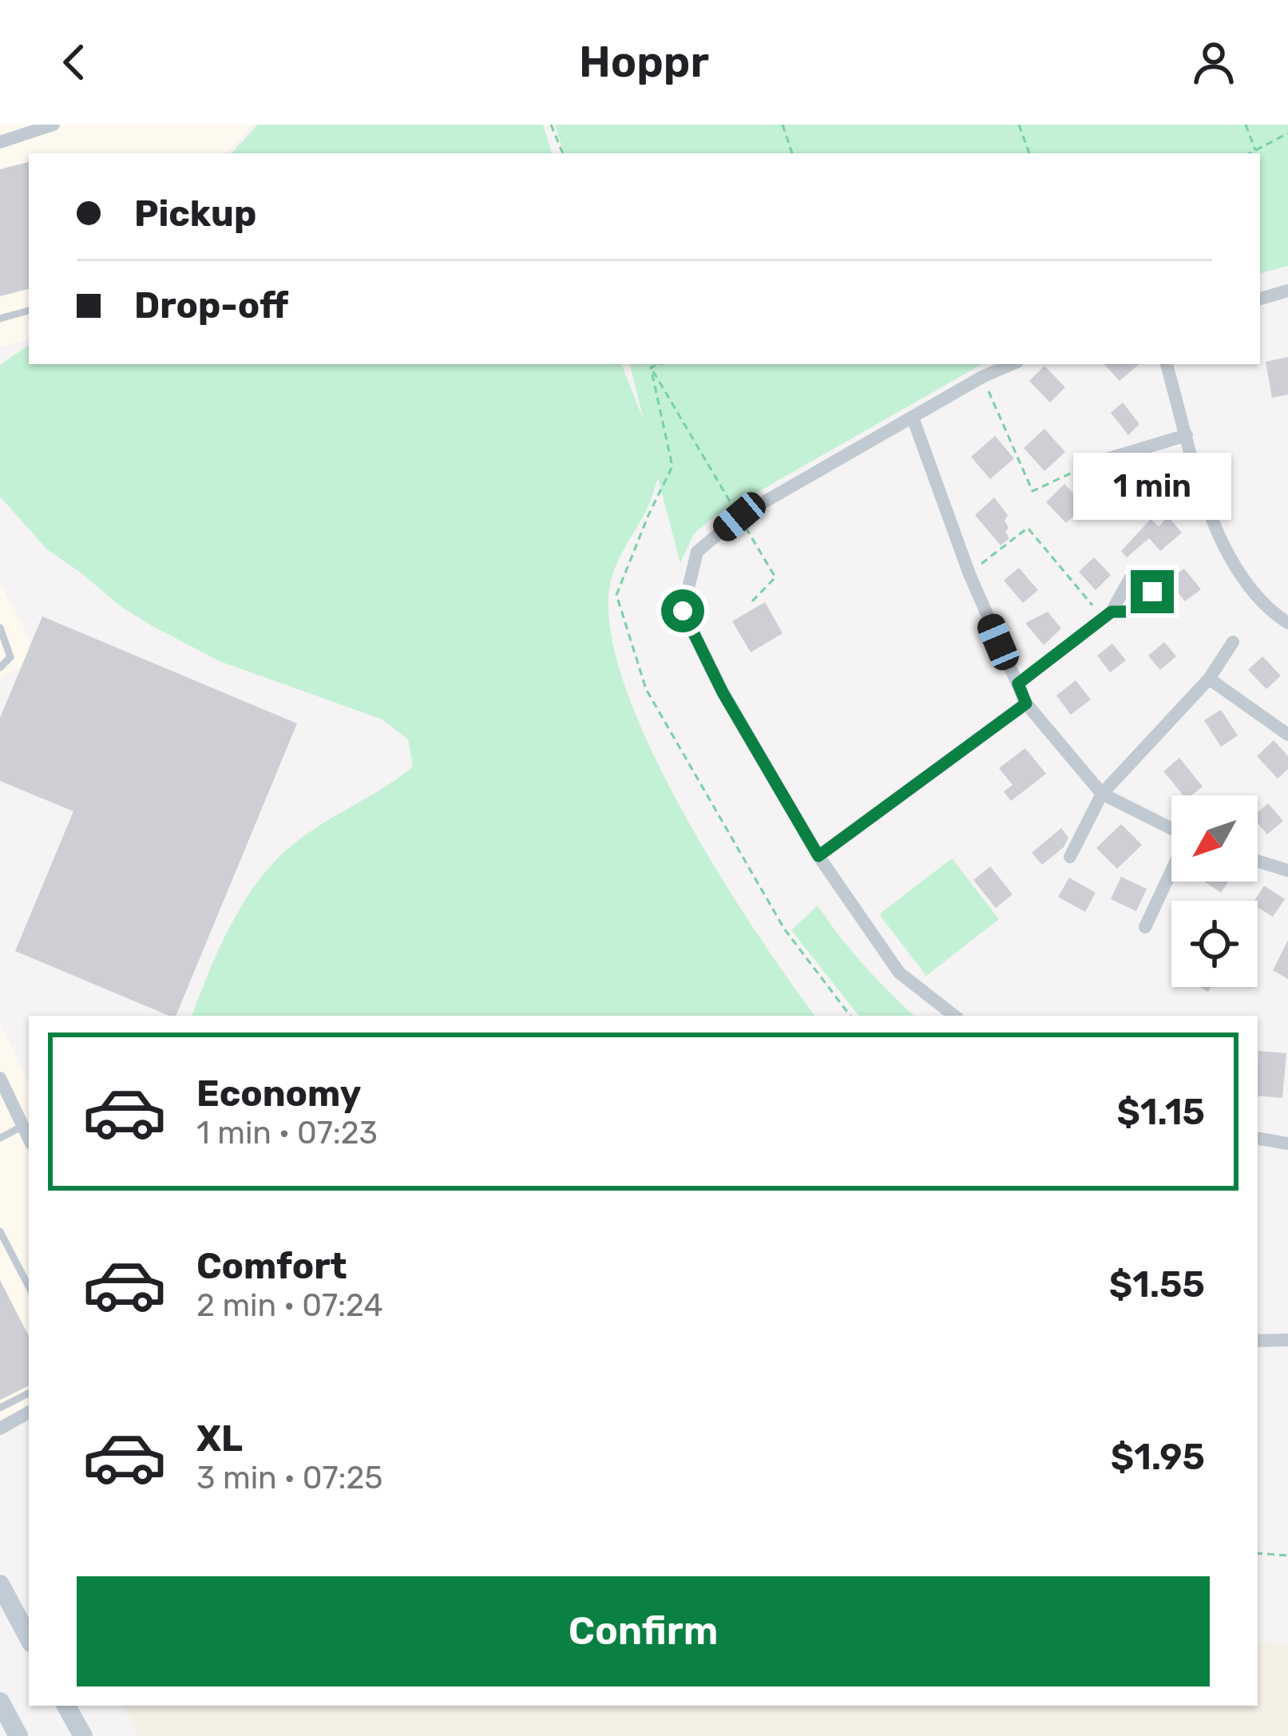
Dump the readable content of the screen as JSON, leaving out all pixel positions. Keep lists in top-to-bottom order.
{
  "north": "bottom left",
  "page": {
    "header": "Hoppr",
    "banner": ["Pickup", "Drop-off"],
    "bubble": "1 min",
    "list": [
      {
        "name": "Economy",
        "note": "1 min · 07:23",
        "value": "$1.15"
      },
      {
        "name": "Comfort",
        "note": "2 min · 07:24",
        "value": "$1.55"
      },
      {
        "name": "XL",
        "note": "3 min · 07:25",
        "value": "$1.95"
      }
    ],
    "buttons": "Confirm"
  }
}
